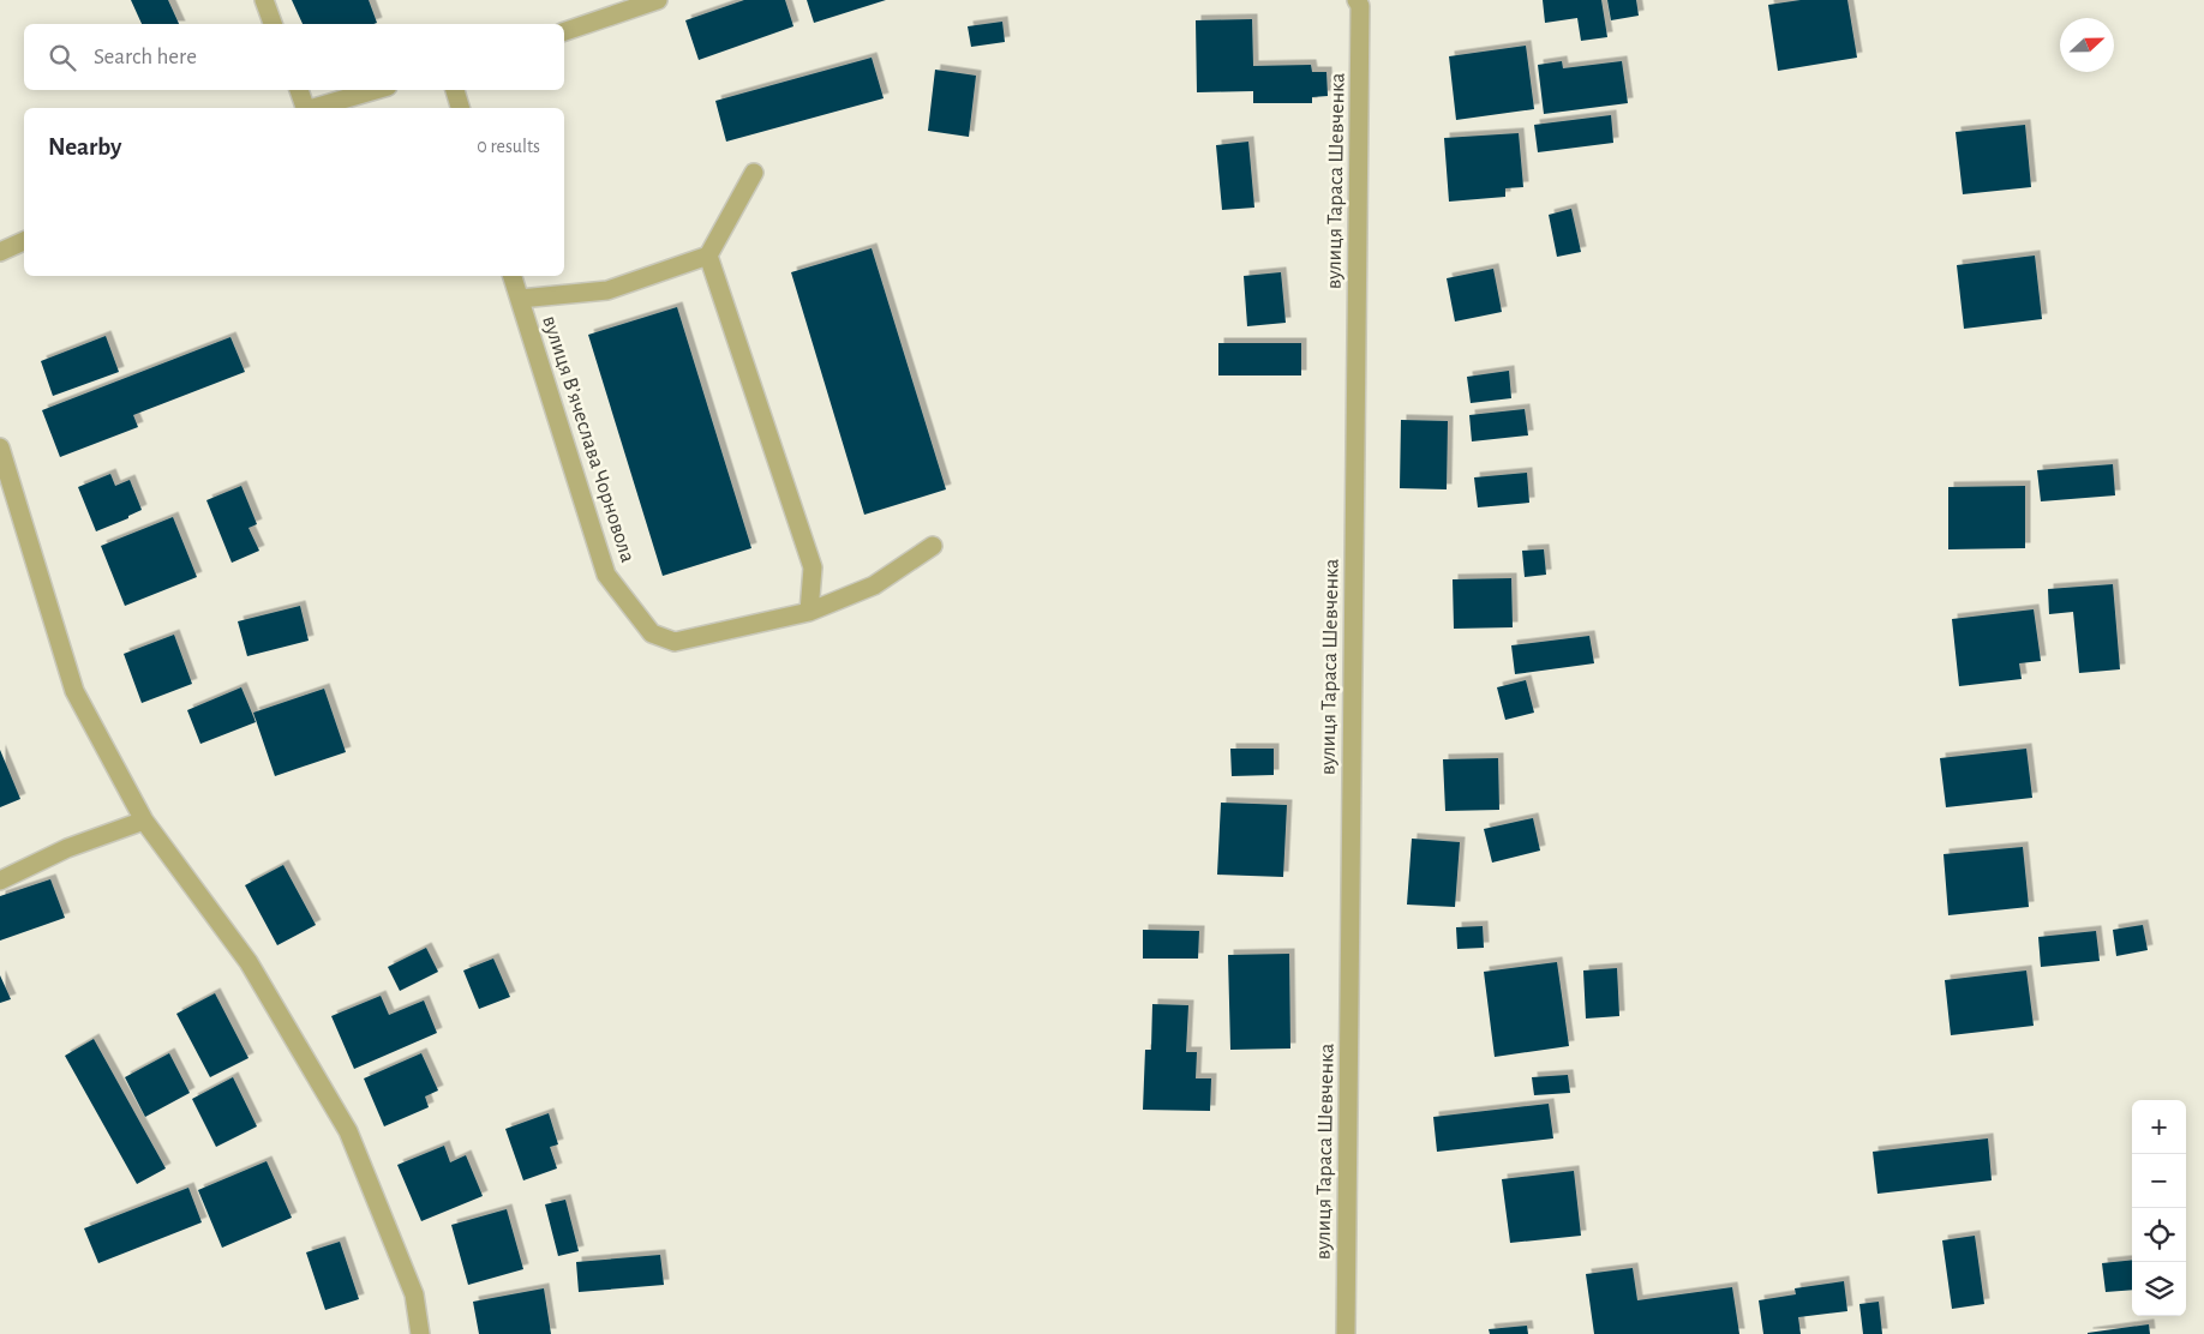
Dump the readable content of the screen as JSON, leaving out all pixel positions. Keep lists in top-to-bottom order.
{
  "streets": {
    "street": ["вулиця Тараса Шевченка", "вулиця Вʼячеслава Чорновола"]
  },
  "north": "right",
  "page": {
    "search": "Search here",
    "heading": ["Nearby", "0 results"],
    "map_buttons": ["+", "−"]
  }
}
